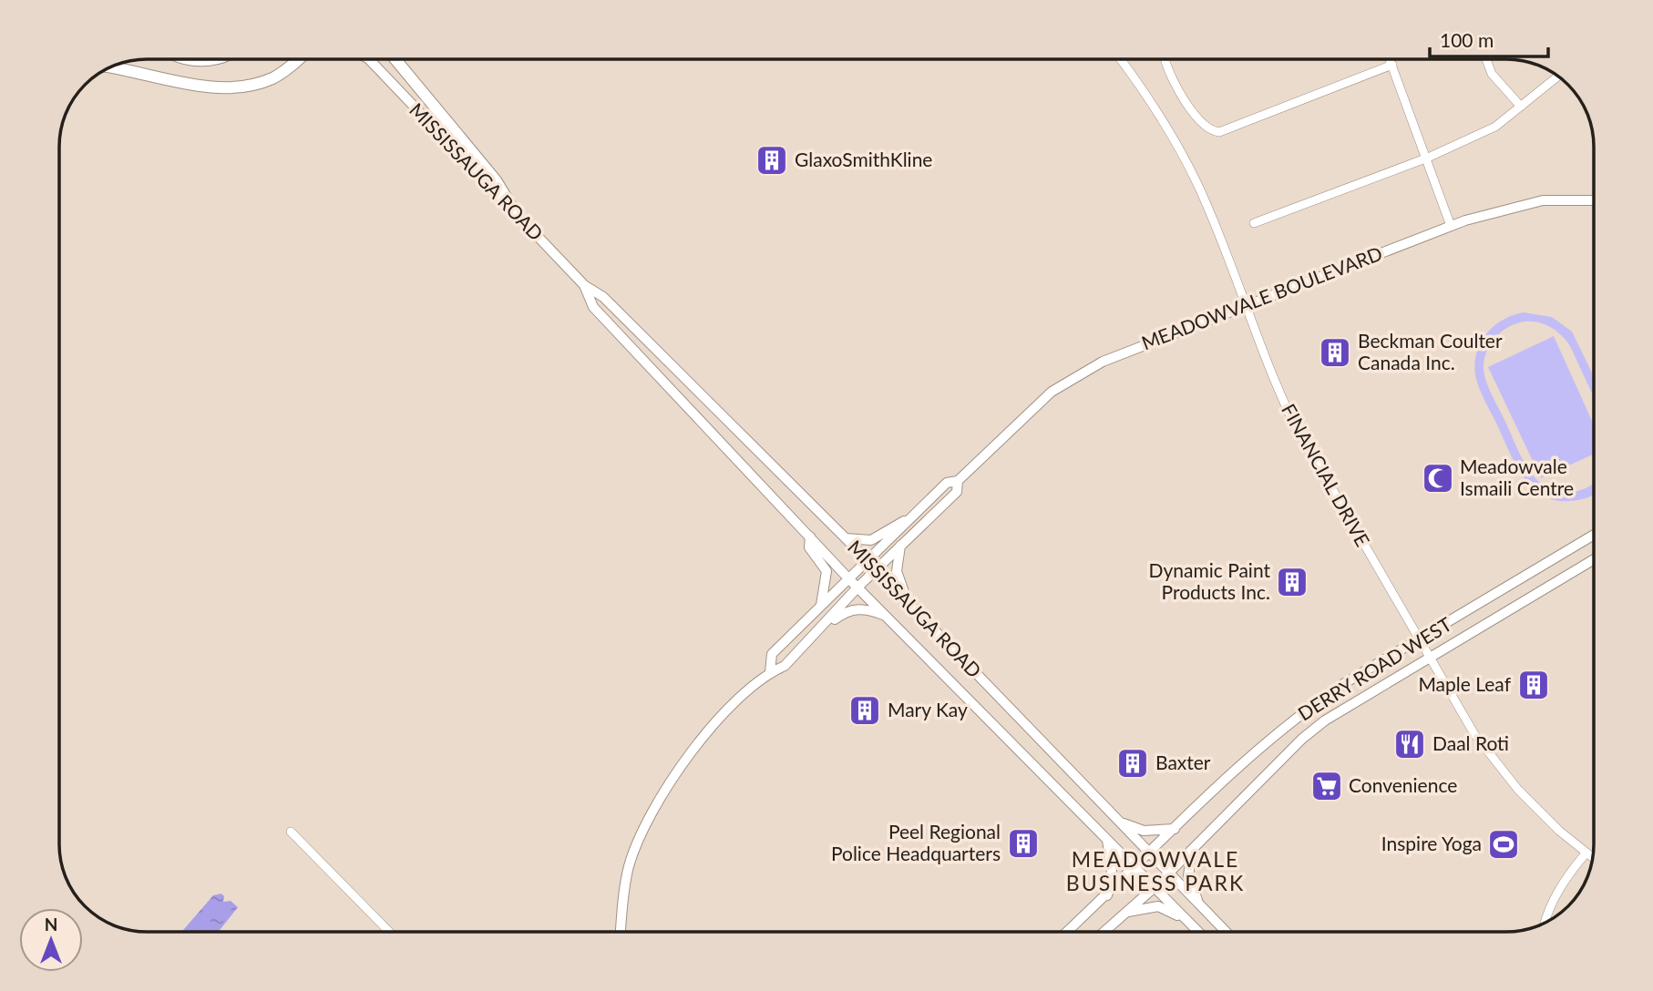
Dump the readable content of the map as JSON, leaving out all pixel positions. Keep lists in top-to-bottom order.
{
  "streets": {
    "main road": ["MISSISSAUGA ROAD", "MEADOWVALE BOULEVARD", "DERRY ROAD WEST"],
    "street": ["FINANCIAL DRIVE"]
  },
  "crossings": [
    ["MISSISSAUGA ROAD", "MEADOWVALE BOULEVARD"],
    ["MISSISSAUGA ROAD", "DERRY ROAD WEST"],
    ["MEADOWVALE BOULEVARD", "FINANCIAL DRIVE"],
    ["FINANCIAL DRIVE", "DERRY ROAD WEST"]
  ],
  "districts": ["MEADOWVALE BUSINESS PARK"],
  "places": {
    "building": [
      "GlaxoSmithKline",
      "Beckman Coulter Canada Inc.",
      "Dynamic Paint Products Inc.",
      "Maple Leaf",
      "Mary Kay",
      "Baxter",
      "Peel Regional Police Headquarters"
    ],
    "mosque": ["Meadowvale Ismaili Centre"],
    "restaurant": ["Daal Roti"],
    "supermarket": ["Convenience"],
    "sports": ["Inspire Yoga"]
  },
  "scale_bar": "100 m",
  "north": "top"
}
